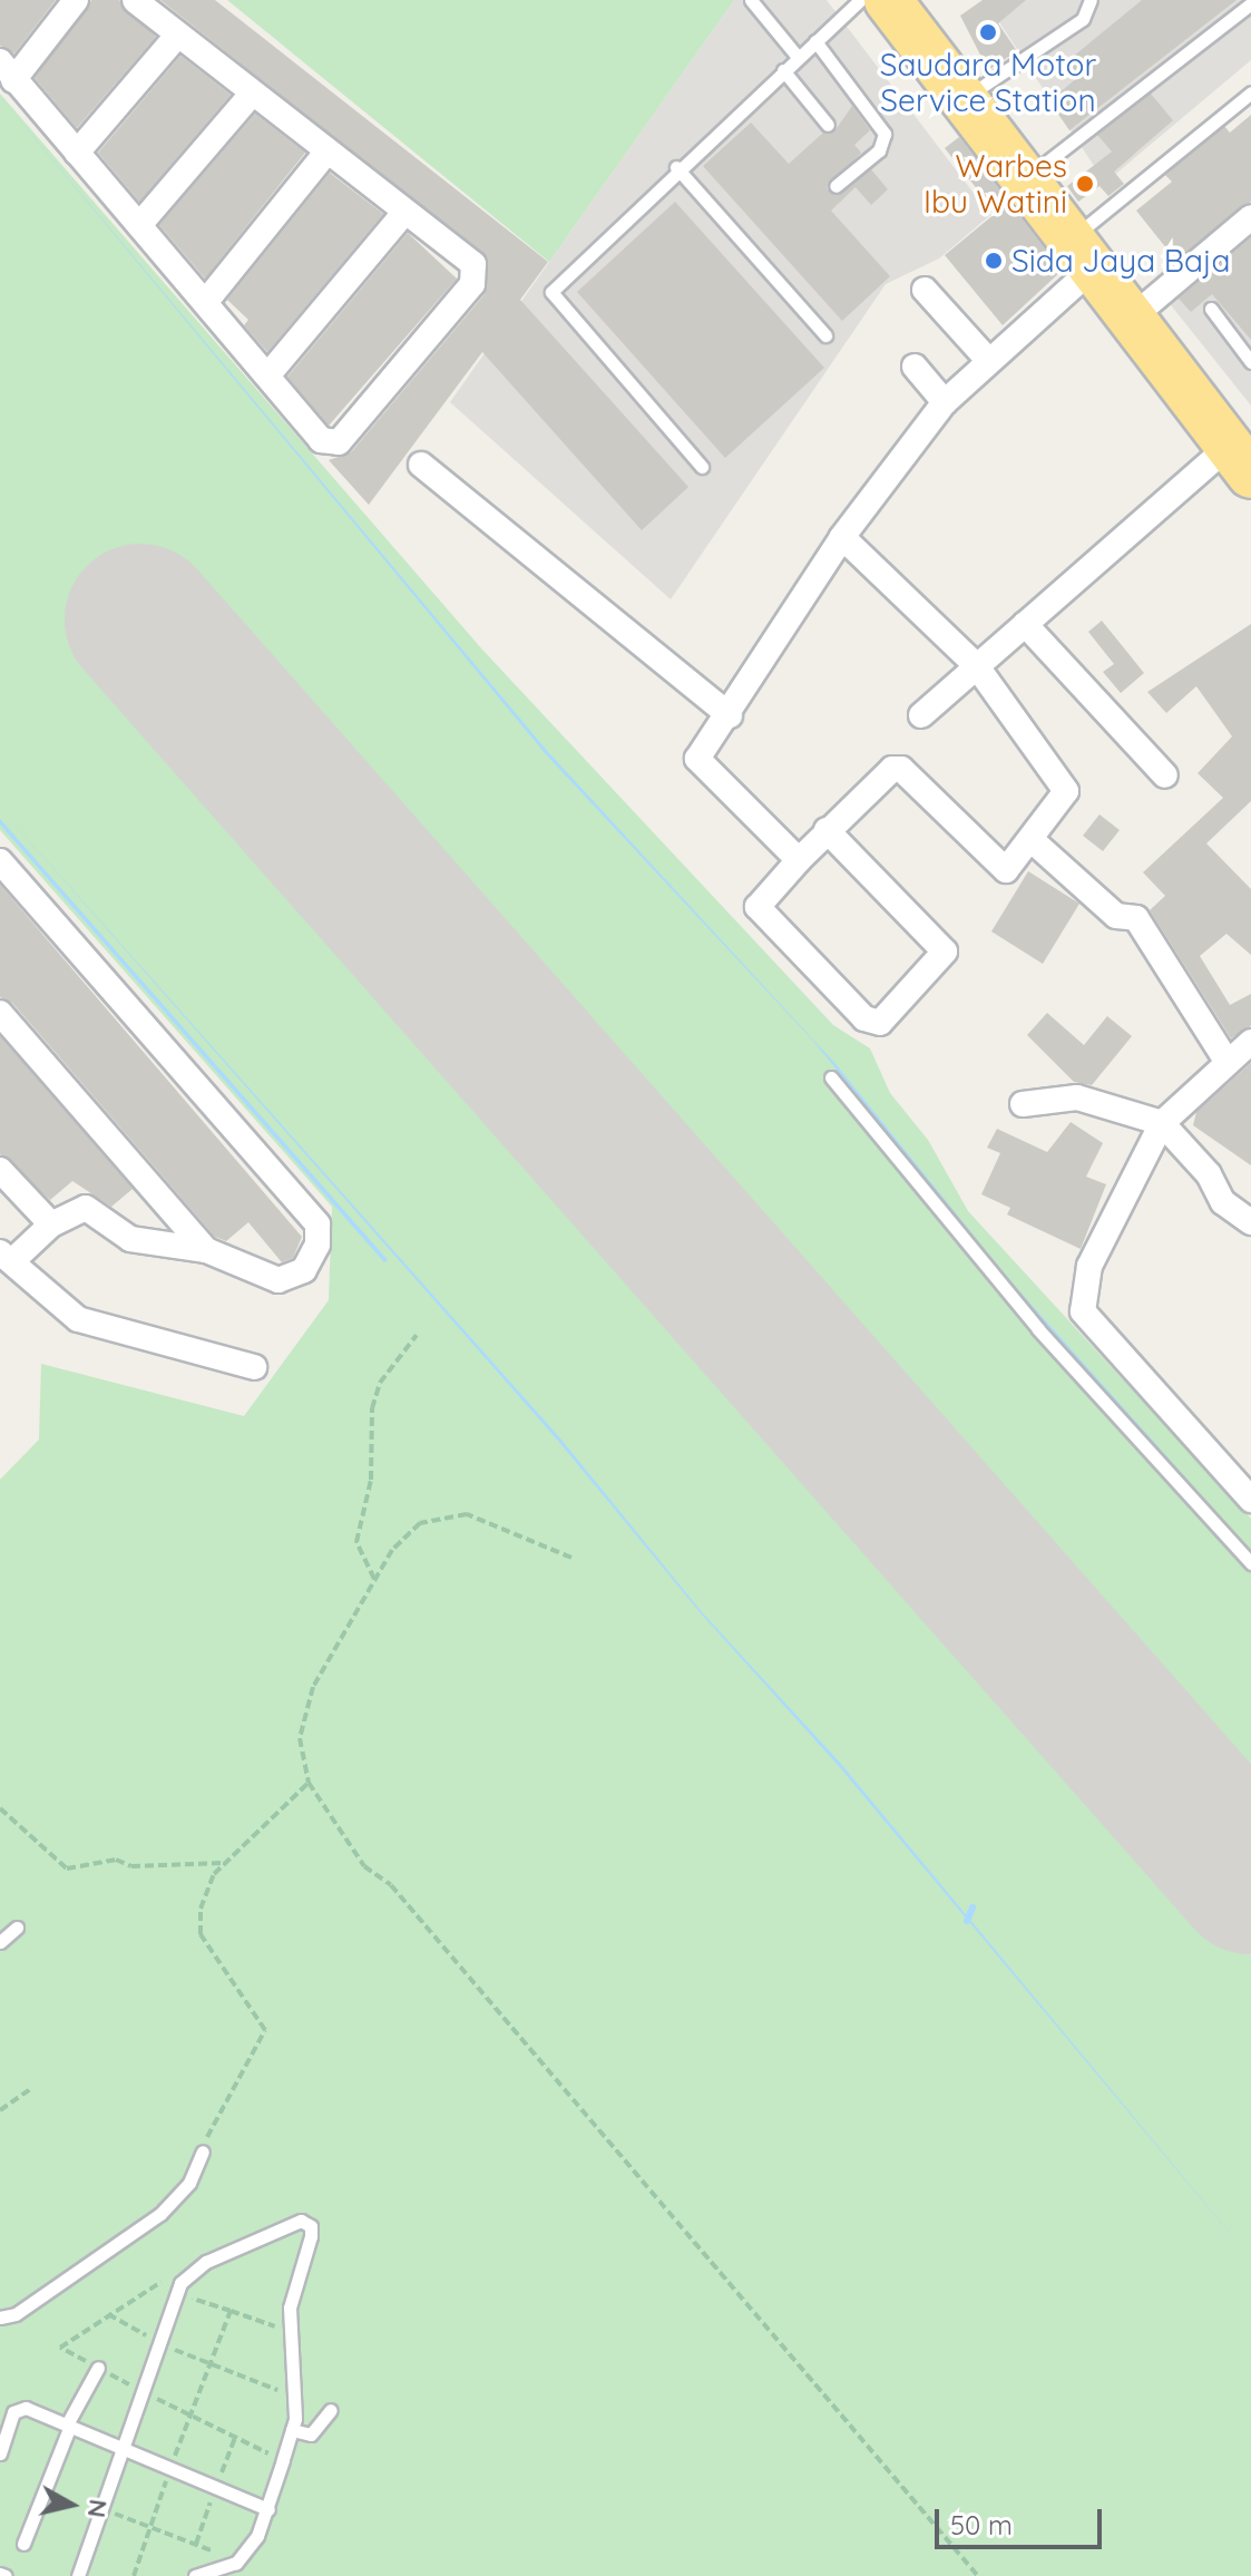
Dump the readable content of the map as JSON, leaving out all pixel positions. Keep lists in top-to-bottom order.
{
  "places": ["Saudara Motor Service Station", "Warbes Ibu Watini", "Sida Jaya Baja"],
  "scale_bar": "50 m",
  "north": "right"
}
